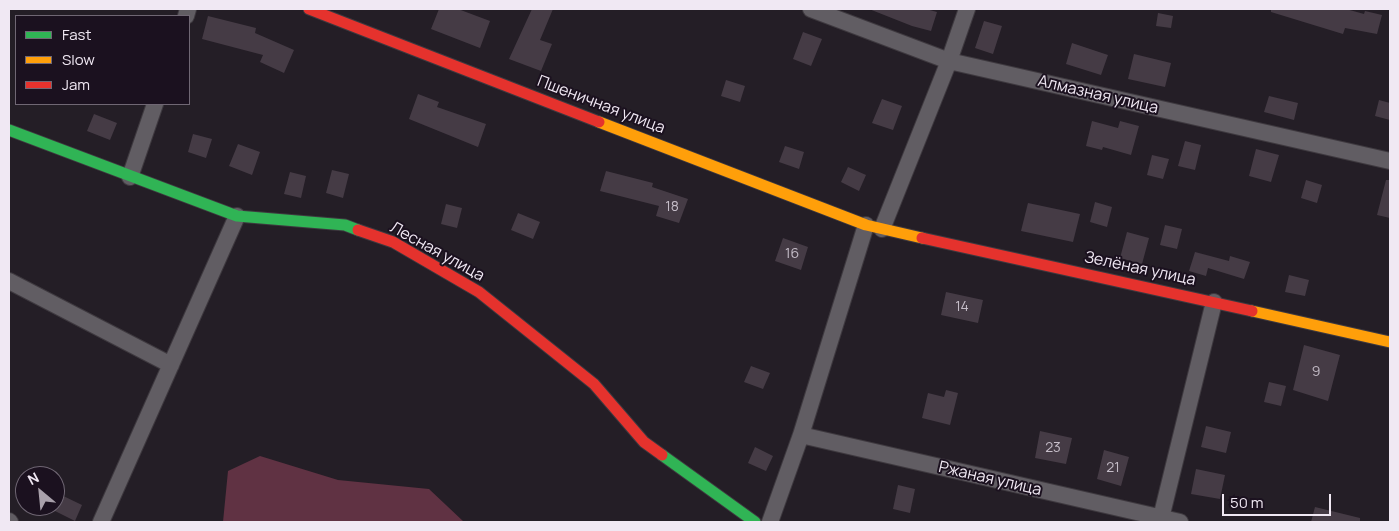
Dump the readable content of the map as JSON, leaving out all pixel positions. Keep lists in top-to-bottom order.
{
  "streets": {
    "street": [
      "Алмазная улица",
      "Пшеничная улица",
      "Лесная улица",
      "Зелёная улица",
      "Ржаная улица"
    ]
  },
  "crossings": [
    ["Пшеничная улица", "Зелёная улица"]
  ],
  "house_numbers": [
    "18",
    "16",
    "14",
    "9",
    "23",
    "21"
  ],
  "legend": ["Fast", "Slow", "Jam"],
  "scale_bar": "50 m",
  "north": "top left"
}
